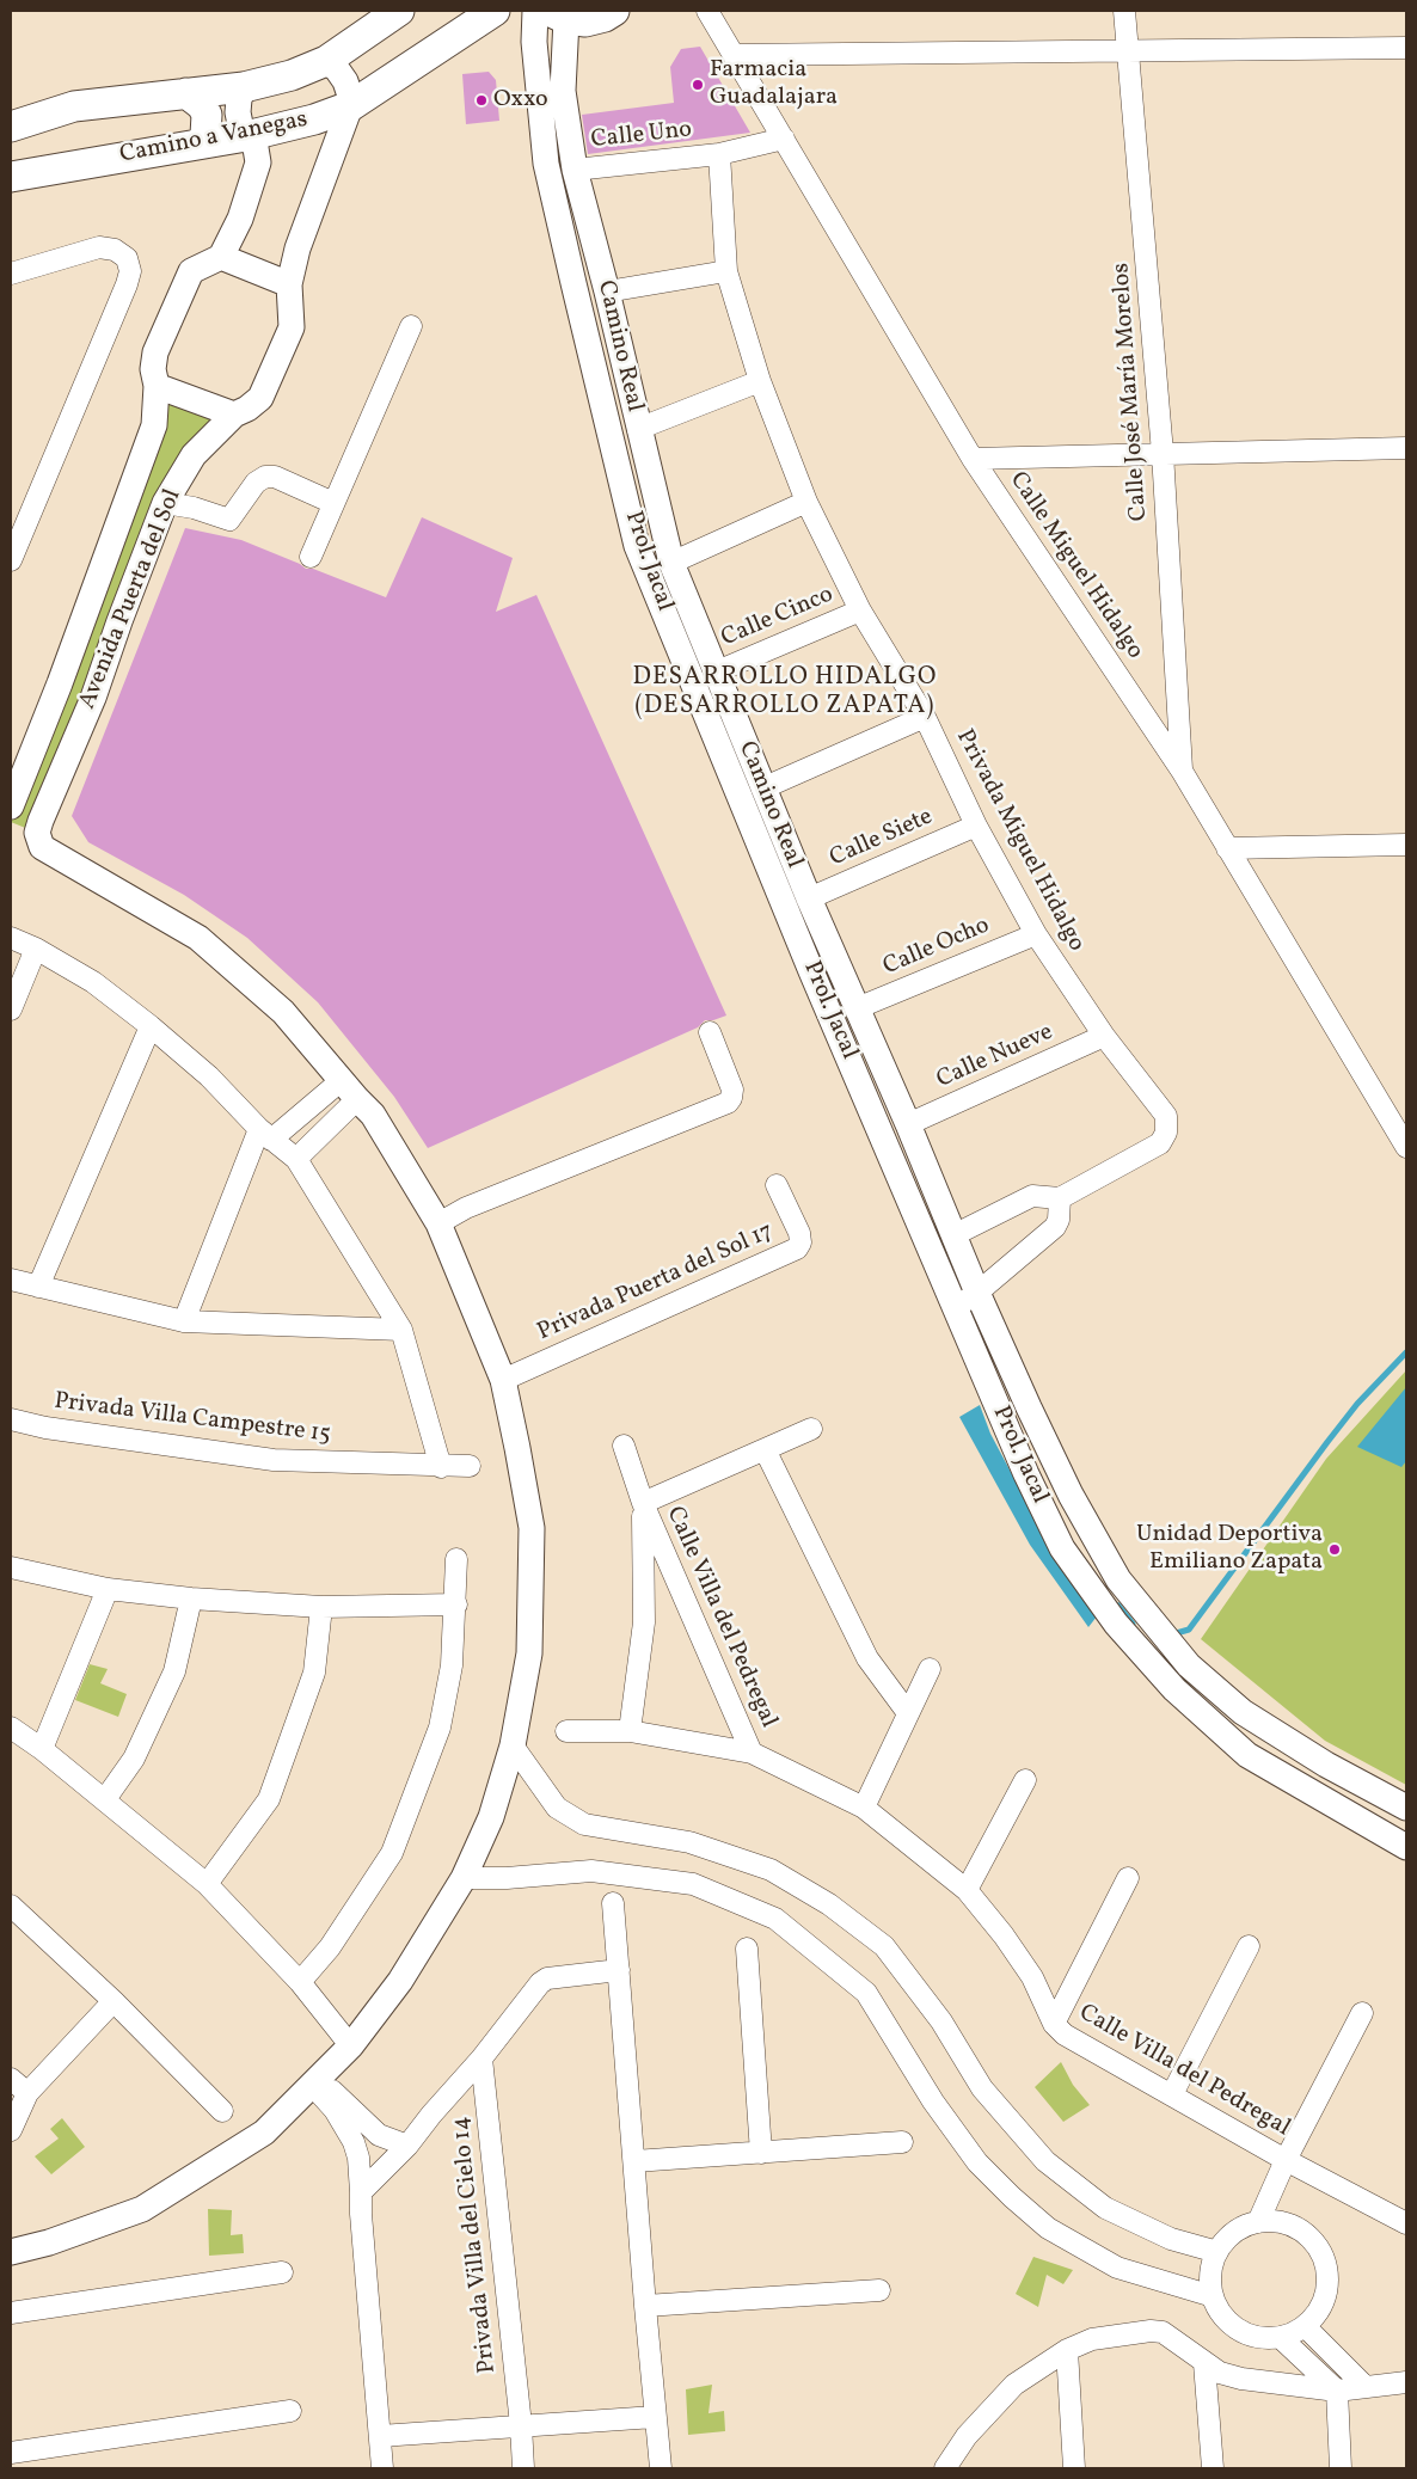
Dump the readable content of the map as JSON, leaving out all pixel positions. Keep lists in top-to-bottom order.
{
  "streets": {
    "main road": ["Camino a Vanegas"],
    "street": [
      "Calle Uno",
      "Camino Real",
      "Calle José María Morelos",
      "Prol. Jacal",
      "Calle Miguel Hidalgo",
      "Avenida Puerta del Sol",
      "Calle Cinco",
      "Calle Siete",
      "Privada Miguel Hidalgo",
      "Calle Ocho",
      "Calle Nueve",
      "Privada Puerta del Sol 17",
      "Privada Villa Campestre 15",
      "Calle Villa del Pedregal",
      "Privada Villa del Cielo 14"
    ]
  },
  "crossings": [
    ["Calle Uno", "Camino Real"],
    ["Calle Uno", "Calle Miguel Hidalgo"],
    ["Calle Uno", "Privada Miguel Hidalgo"],
    ["Camino a Vanegas", "Avenida Puerta del Sol"],
    ["Camino Real", "Prol. Jacal"],
    ["Camino Real", "Calle Cinco"],
    ["Camino Real", "Calle Siete"],
    ["Camino Real", "Calle Ocho"],
    ["Camino Real", "Calle Nueve"],
    ["Calle José María Morelos", "Calle Miguel Hidalgo"],
    ["Calle Cinco", "Privada Miguel Hidalgo"],
    ["Calle Siete", "Privada Miguel Hidalgo"],
    ["Privada Miguel Hidalgo", "Calle Ocho"],
    ["Privada Miguel Hidalgo", "Calle Nueve"]
  ],
  "districts": ["DESARROLLO HIDALGO (DESARROLLO ZAPATA)"],
  "places": ["Farmacia Guadalajara", "Oxxo", "Unidad Deportiva Emiliano Zapata"]
}
